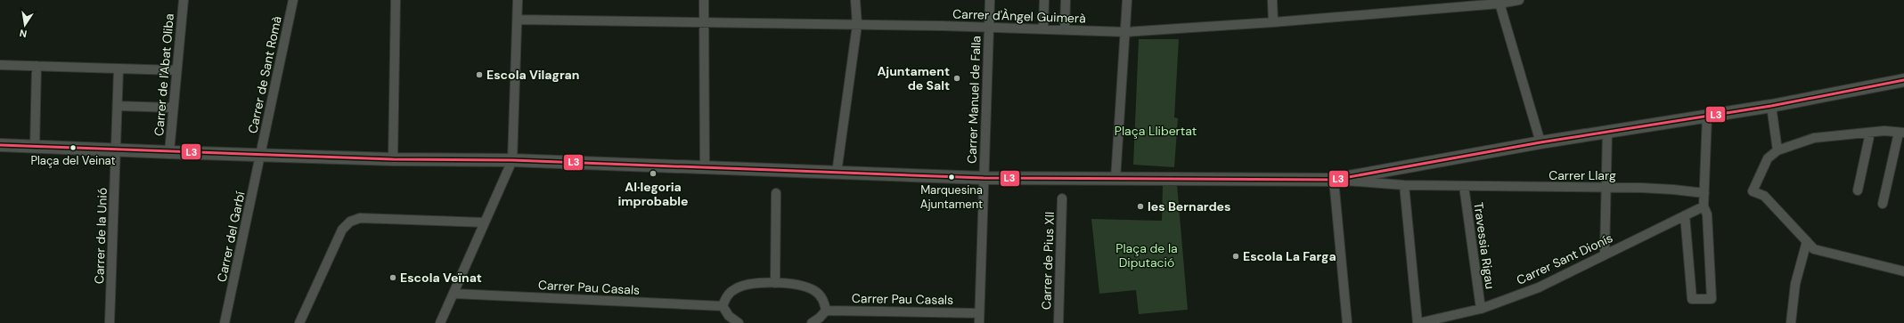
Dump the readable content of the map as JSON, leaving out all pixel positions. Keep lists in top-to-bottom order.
{
  "streets": {
    "street": [
      "Carrer d'Àngel Guimerà",
      "Carrer de l'Abat Oliba",
      "Carrer de Sant Romà",
      "Carrer Manuel de Falla",
      "Carrer Llarg",
      "Carrer de la Unió",
      "Carrer del Garbí",
      "Travessia Rigau",
      "Carrer Sant Dionís",
      "Carrer de Pius XII",
      "Carrer Pau Casals"
    ]
  },
  "crossings": [
    ["Carrer d'Àngel Guimerà", "Carrer Manuel de Falla"],
    ["Carrer de Sant Romà", "Carrer del Garbí"],
    ["Carrer Manuel de Falla", "Carrer Pau Casals"],
    ["Carrer Llarg", "Travessia Rigau"],
    ["Travessia Rigau", "Carrer Sant Dionís"]
  ],
  "parks": ["Plaça Llibertat", "Plaça de la Diputació"],
  "places": [
    "Escola Vilagran",
    "Ajuntament de Salt",
    "Plaça del Veinat",
    "Al·legoria improbable",
    "Marquesina Ajuntament",
    "les Bernardes",
    "Escola La Farga",
    "Escola Veïnat"
  ],
  "lines": ["transit line L3"],
  "north": "bottom"
}
